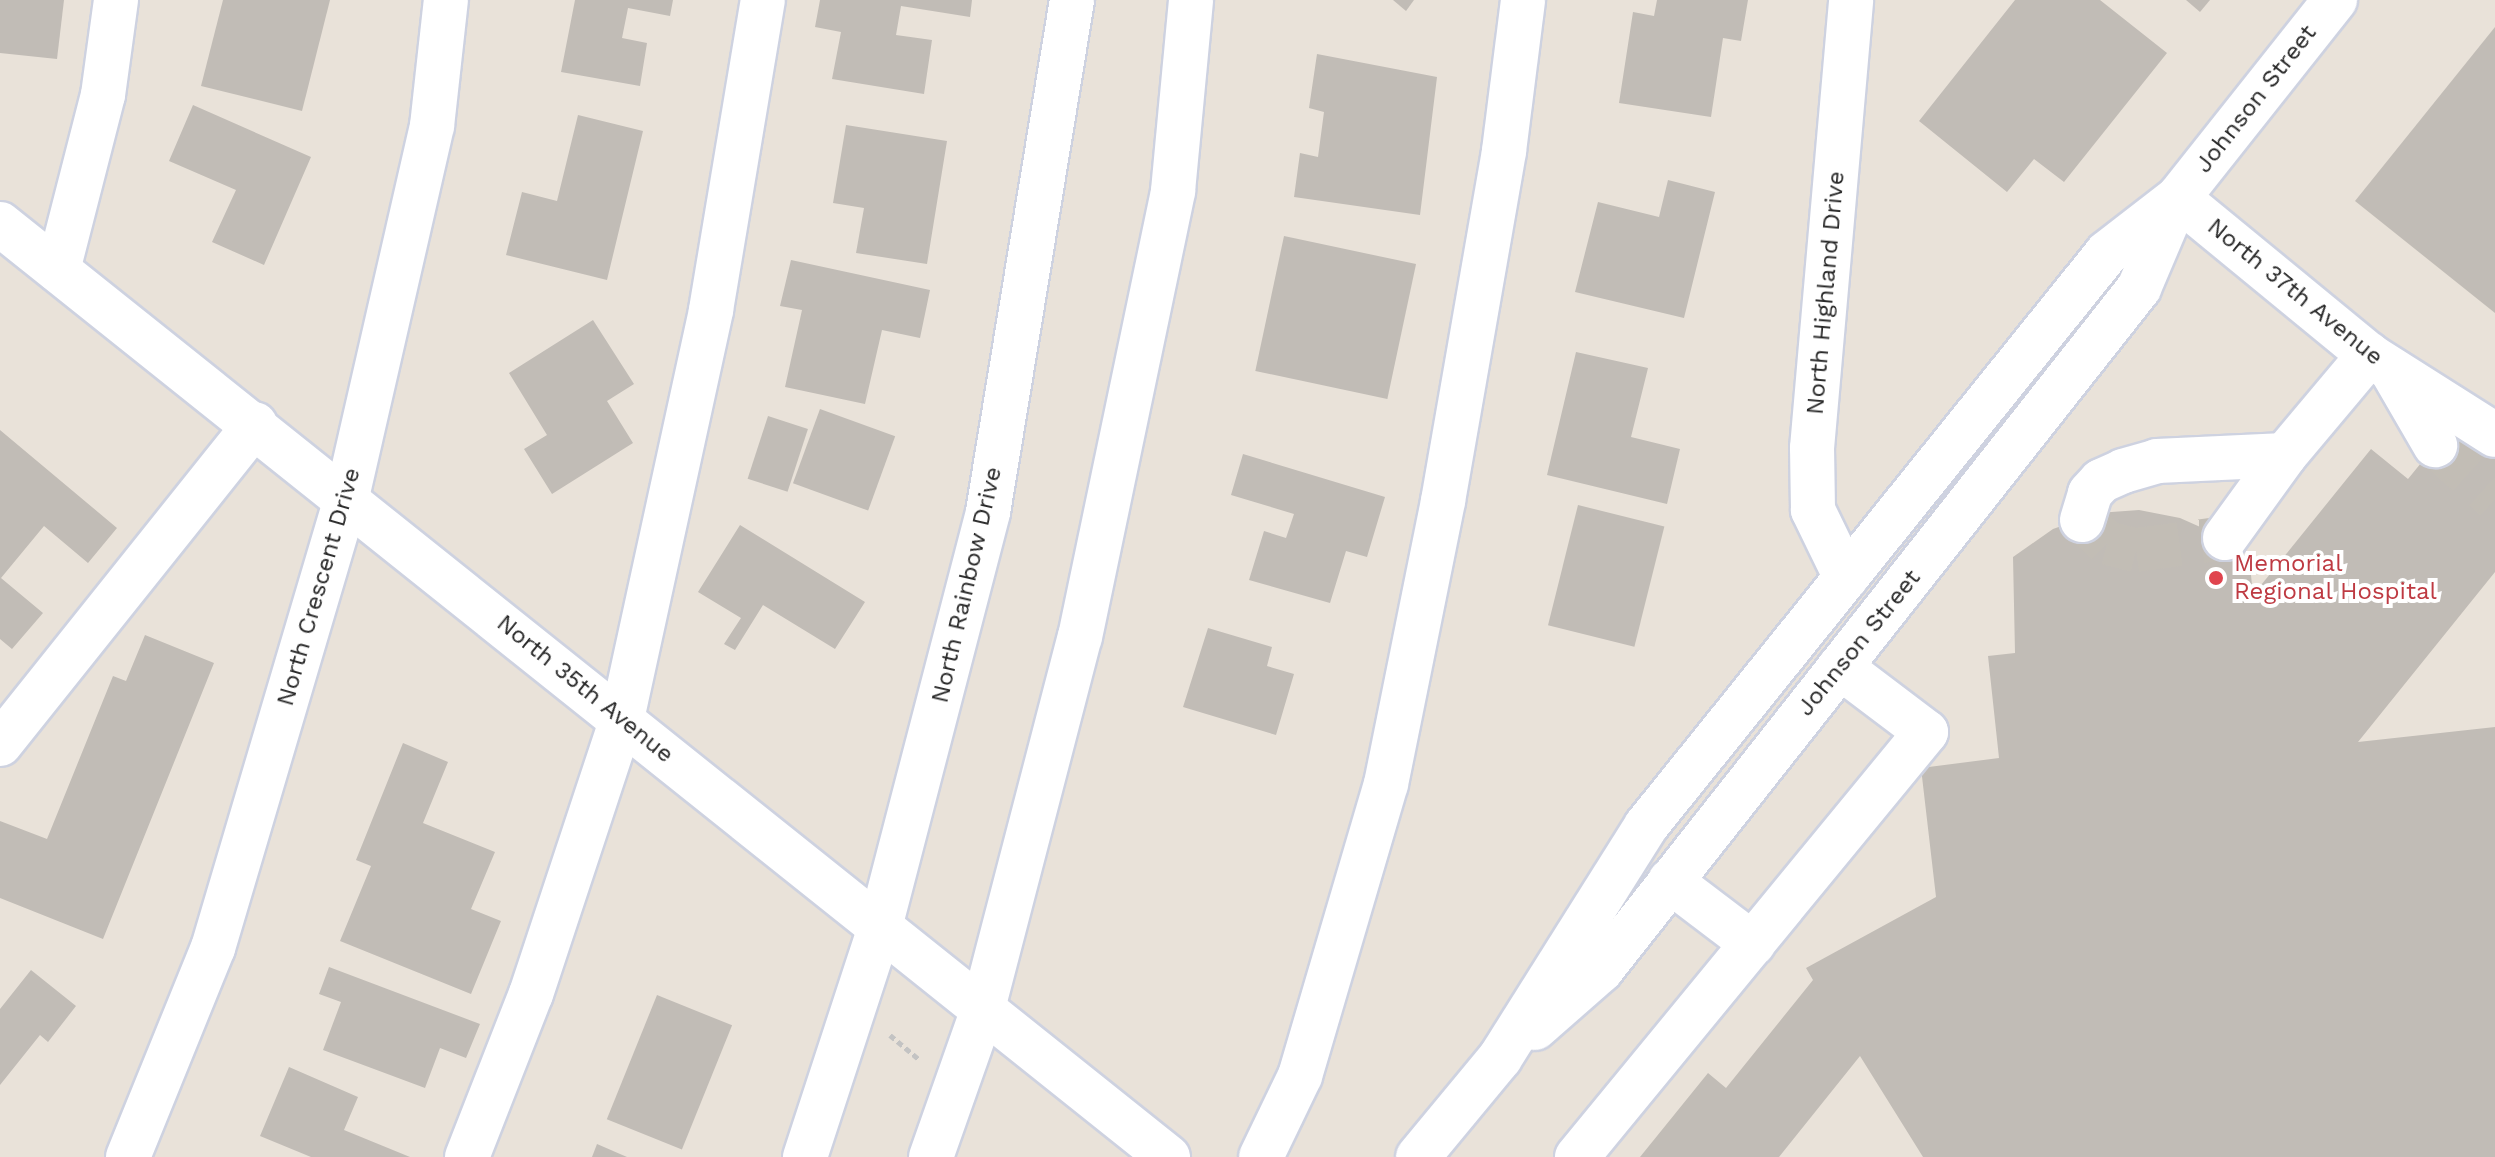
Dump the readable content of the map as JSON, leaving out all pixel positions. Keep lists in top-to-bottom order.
{
  "streets": {
    "street": [
      "Johnson Street",
      "North 37th Avenue",
      "North Highland Drive",
      "North Rainbow Drive",
      "North Crescent Drive",
      "North 35th Avenue"
    ]
  },
  "crossings": [
    ["Johnson Street", "North 37th Avenue"],
    ["Johnson Street", "North Highland Drive"],
    ["North Rainbow Drive", "North 35th Avenue"],
    ["North Crescent Drive", "North 35th Avenue"]
  ],
  "places": ["Memorial Regional Hospital"]
}
